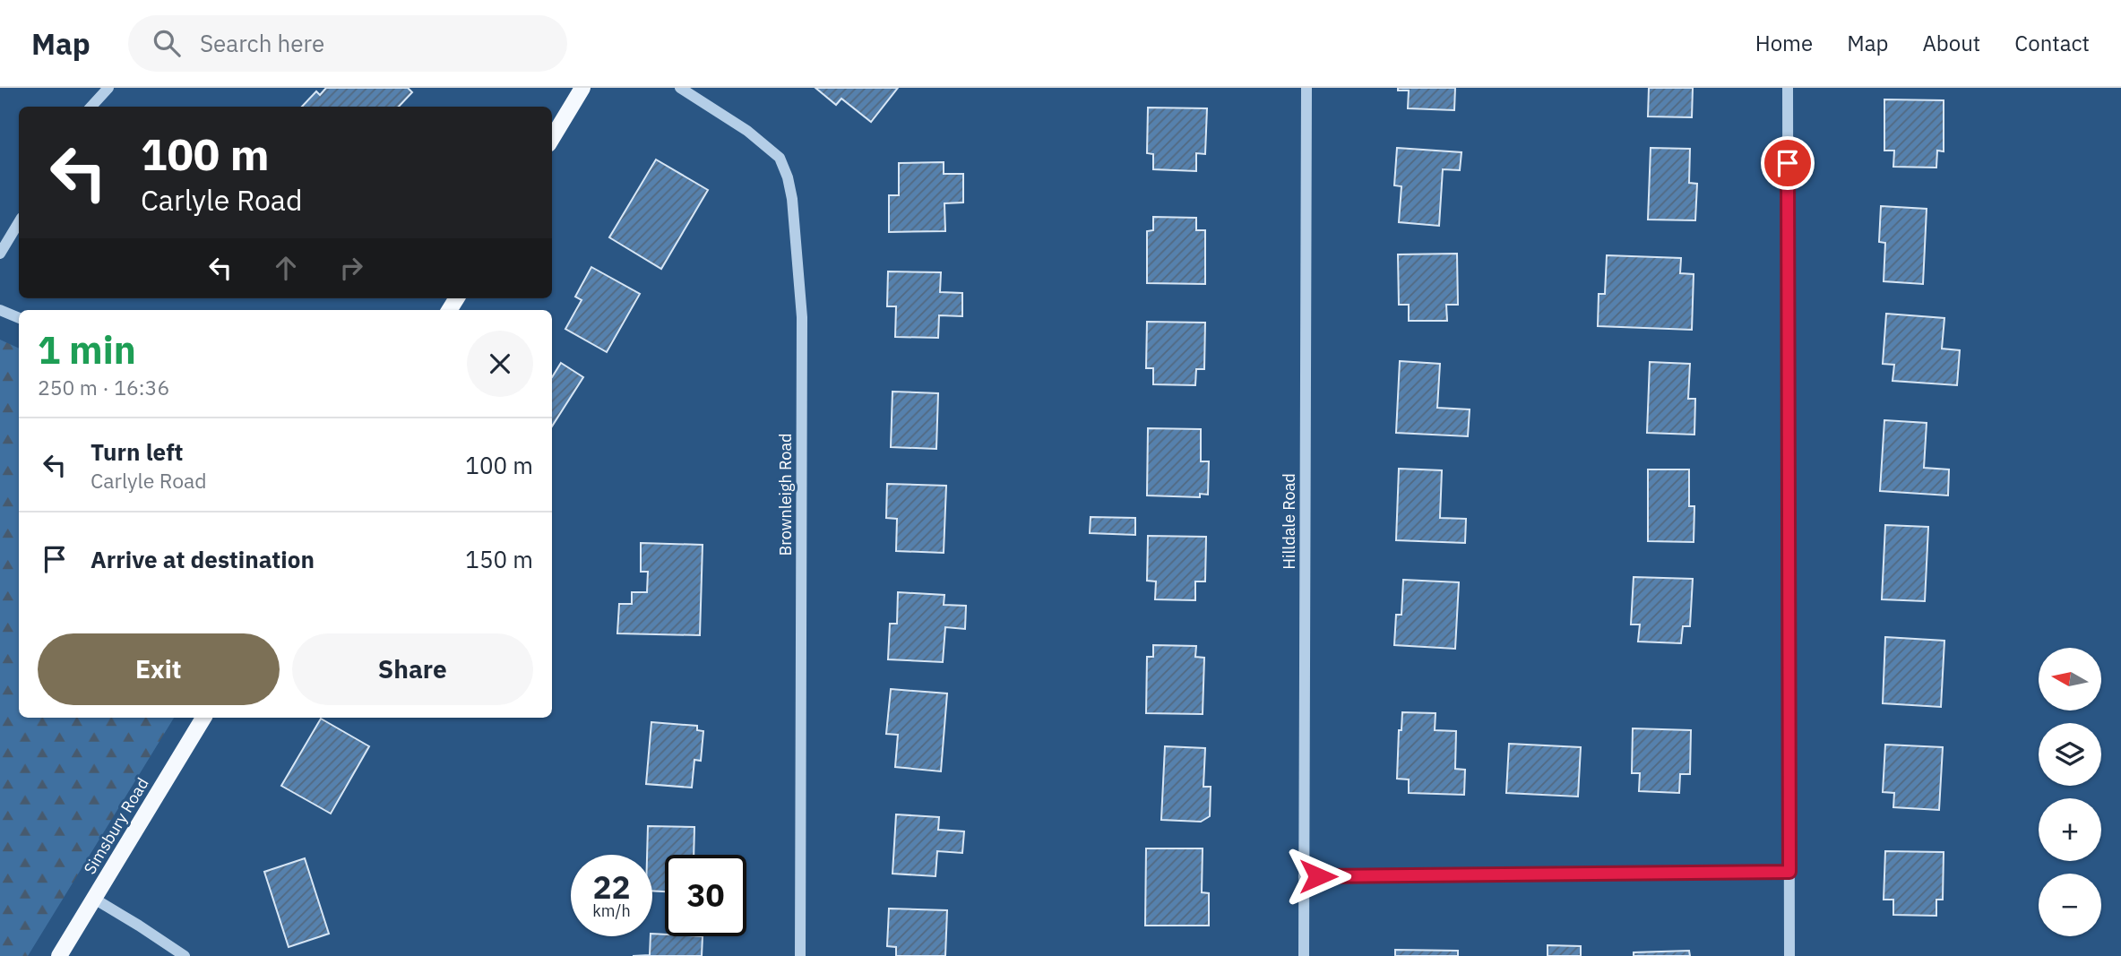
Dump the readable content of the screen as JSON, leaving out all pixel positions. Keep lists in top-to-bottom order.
{
  "streets": {
    "main road": ["Simsbury Road"],
    "street": ["Brownleigh Road", "Hilldale Road"]
  },
  "north": "left",
  "page": {
    "header": "Map",
    "search": "Search here",
    "nav": [
      "Home",
      "Map",
      "About",
      "Contact"
    ],
    "turn": ["100 m", "Carlyle Road"],
    "heading": ["1 min", "250 m · 16:36"],
    "list": [
      {
        "name": "Turn left",
        "note": "Carlyle Road",
        "value": "100 m"
      },
      {
        "name": "Arrive at destination",
        "value": "150 m"
      }
    ],
    "buttons": ["Exit", "Share"],
    "map_buttons": ["+", "−"],
    "speed": "22 km/h",
    "limit": "30"
  }
}
